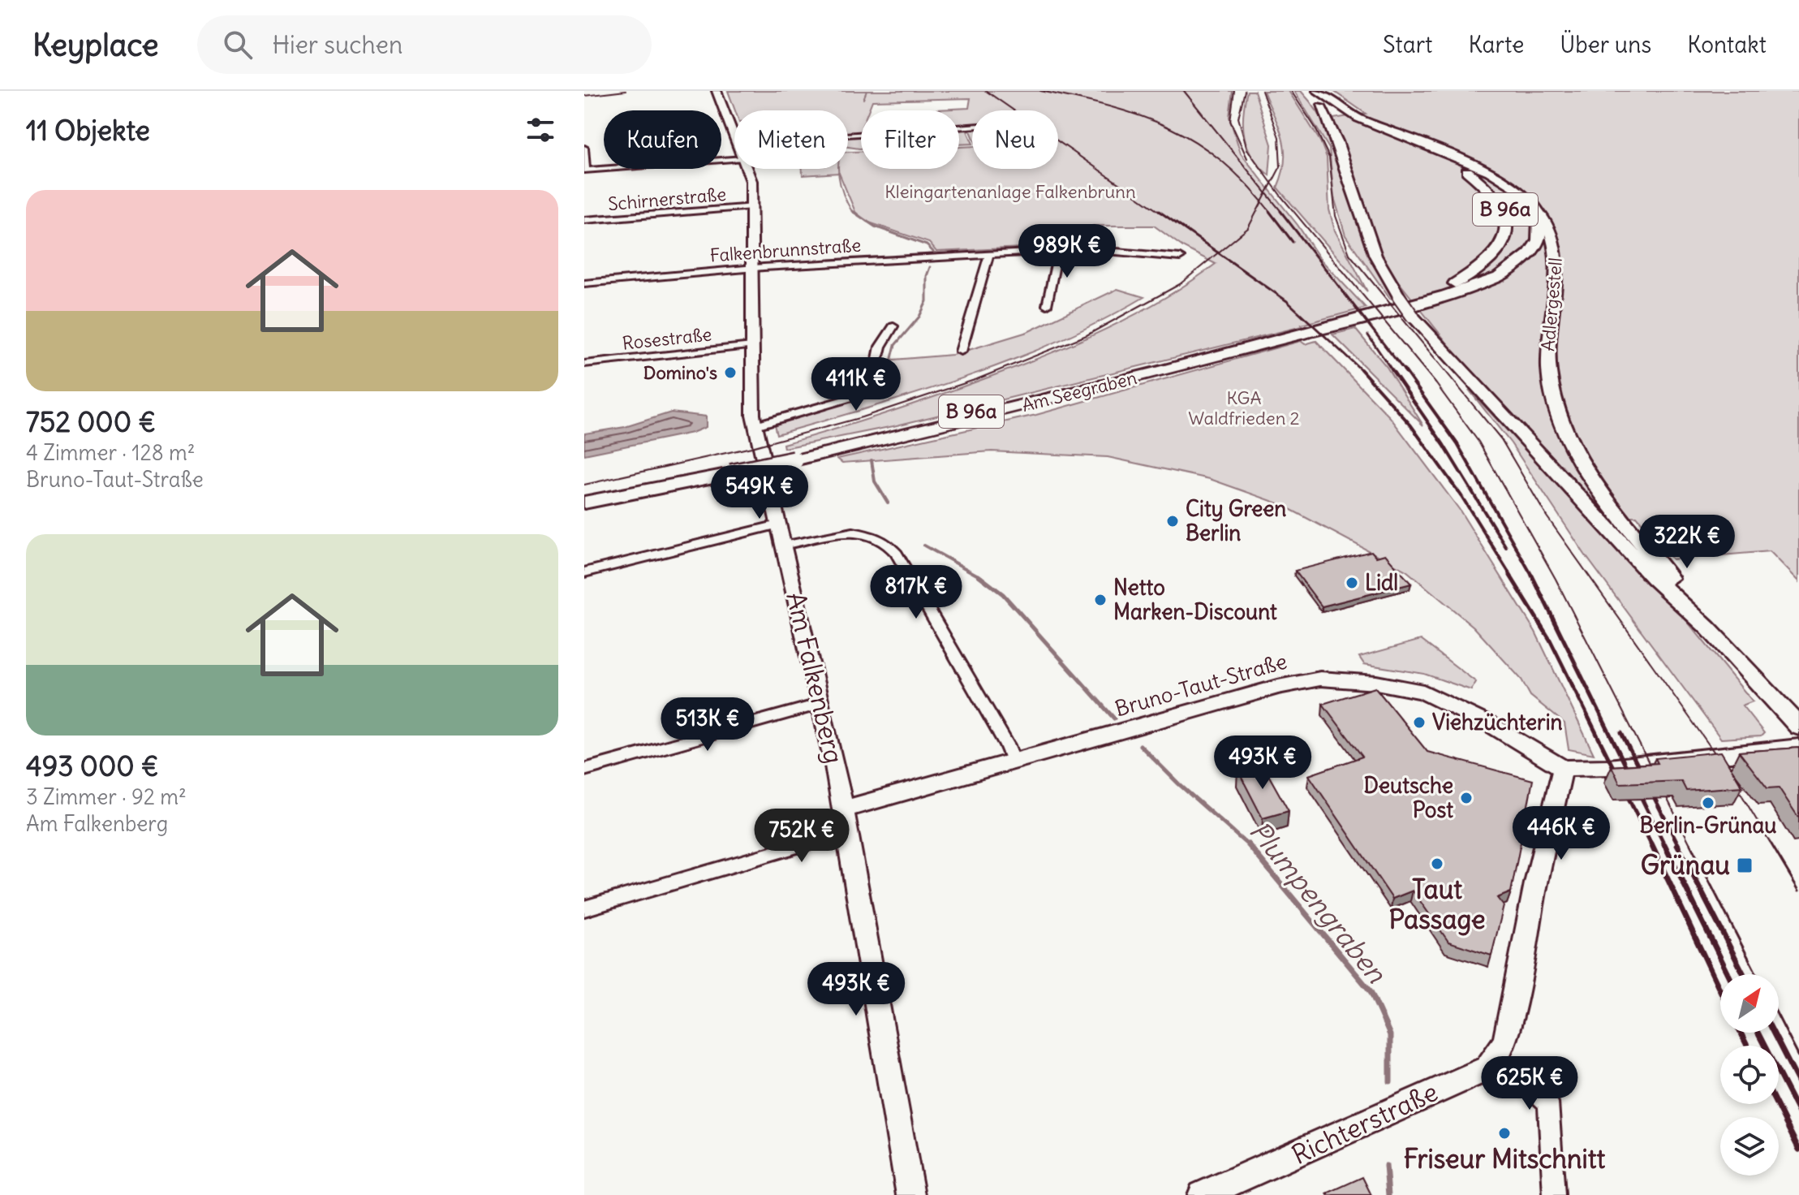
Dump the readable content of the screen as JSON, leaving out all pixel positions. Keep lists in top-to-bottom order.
{
  "streets": {
    "main road": ["B 96a", "Adlergestell", "Am Seegraben"],
    "street": [
      "Schirnerstraße",
      "Falkenbrunnstraße",
      "Rosestraße",
      "Am Falkenberg",
      "Bruno-Taut-Straße",
      "Richterstraße"
    ]
  },
  "crossings": [
    ["Schirnerstraße", "Am Falkenberg"],
    ["Falkenbrunnstraße", "Am Falkenberg"],
    ["Adlergestell", "Am Seegraben"],
    ["Rosestraße", "Am Falkenberg"],
    ["Am Falkenberg", "Bruno-Taut-Straße"]
  ],
  "water": ["Plumpengraben"],
  "parks": ["Kleingartenanlage Falkenbrunn", "KGA Waldfrieden 2"],
  "places": {
    "other": [
      "Domino's",
      "City Green Berlin",
      "Lidl",
      "Netto Marken-Discount",
      "Viehzüchterin",
      "Deutsche Post",
      "Berlin-Grünau",
      "Taut Passage",
      "Friseur Mitschnitt"
    ],
    "transit": ["Grünau"]
  },
  "north": "top right",
  "page": {
    "header": "Keyplace",
    "search": "Hier suchen",
    "nav": [
      "Start",
      "Karte",
      "Über uns",
      "Kontakt"
    ],
    "heading": "11 Objekte",
    "chip": [
      "Kaufen",
      "Mieten",
      "Filter",
      "Neu"
    ],
    "list": [
      {
        "name": "752 000 €",
        "note": "4 Zimmer · 128 m² · Bruno-Taut-Straße"
      },
      {
        "name": "493 000 €",
        "note": "3 Zimmer · 92 m² · Am Falkenberg"
      }
    ],
    "price": [
      "989K €",
      "411K €",
      "549K €",
      "322K €",
      "817K €",
      "513K €",
      "493K €",
      "446K €",
      "752K €",
      "493K €",
      "625K €"
    ]
  }
}
